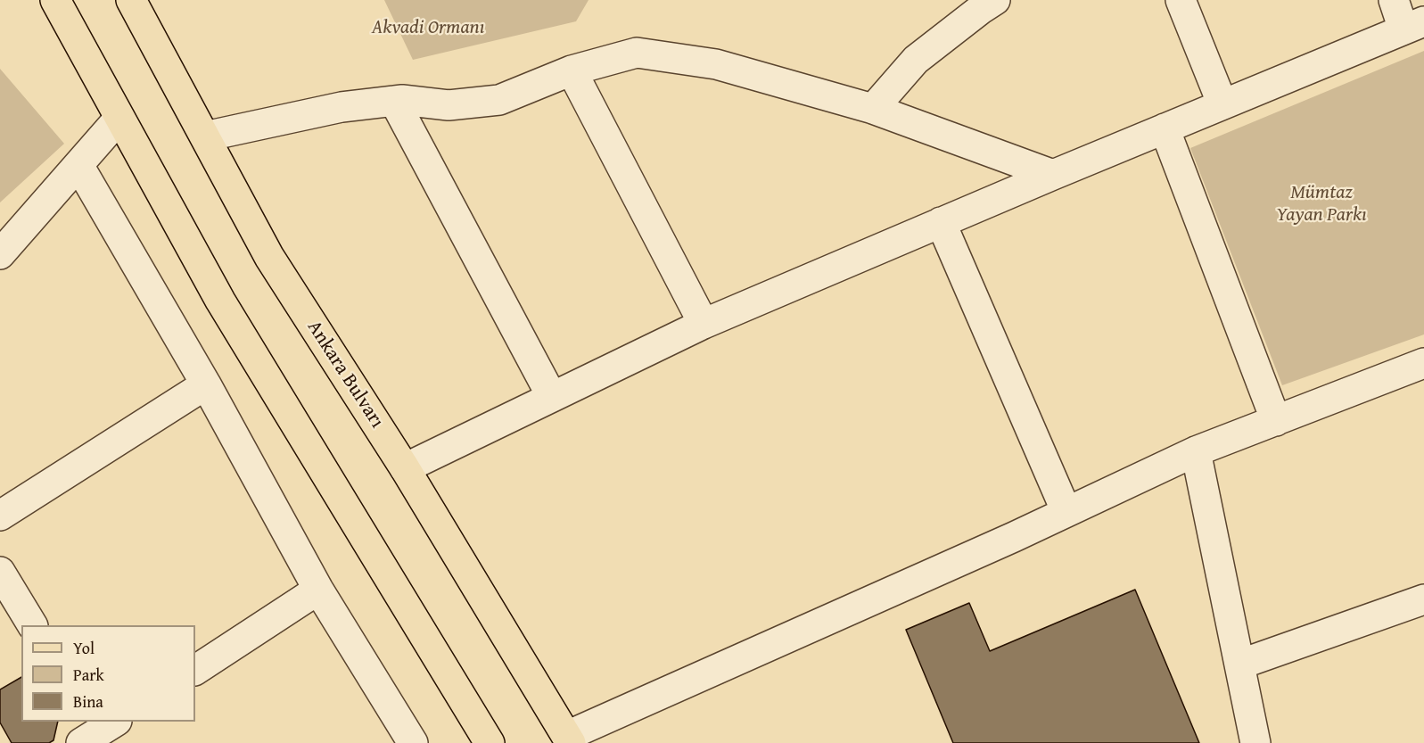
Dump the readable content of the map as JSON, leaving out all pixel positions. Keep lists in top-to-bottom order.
{
  "streets": {
    "main road": ["Ankara Bulvarı"]
  },
  "parks": ["Akvadi Ormanı", "Mümtaz Yayan Parkı"],
  "legend": ["Yol", "Park", "Bina"]
}
